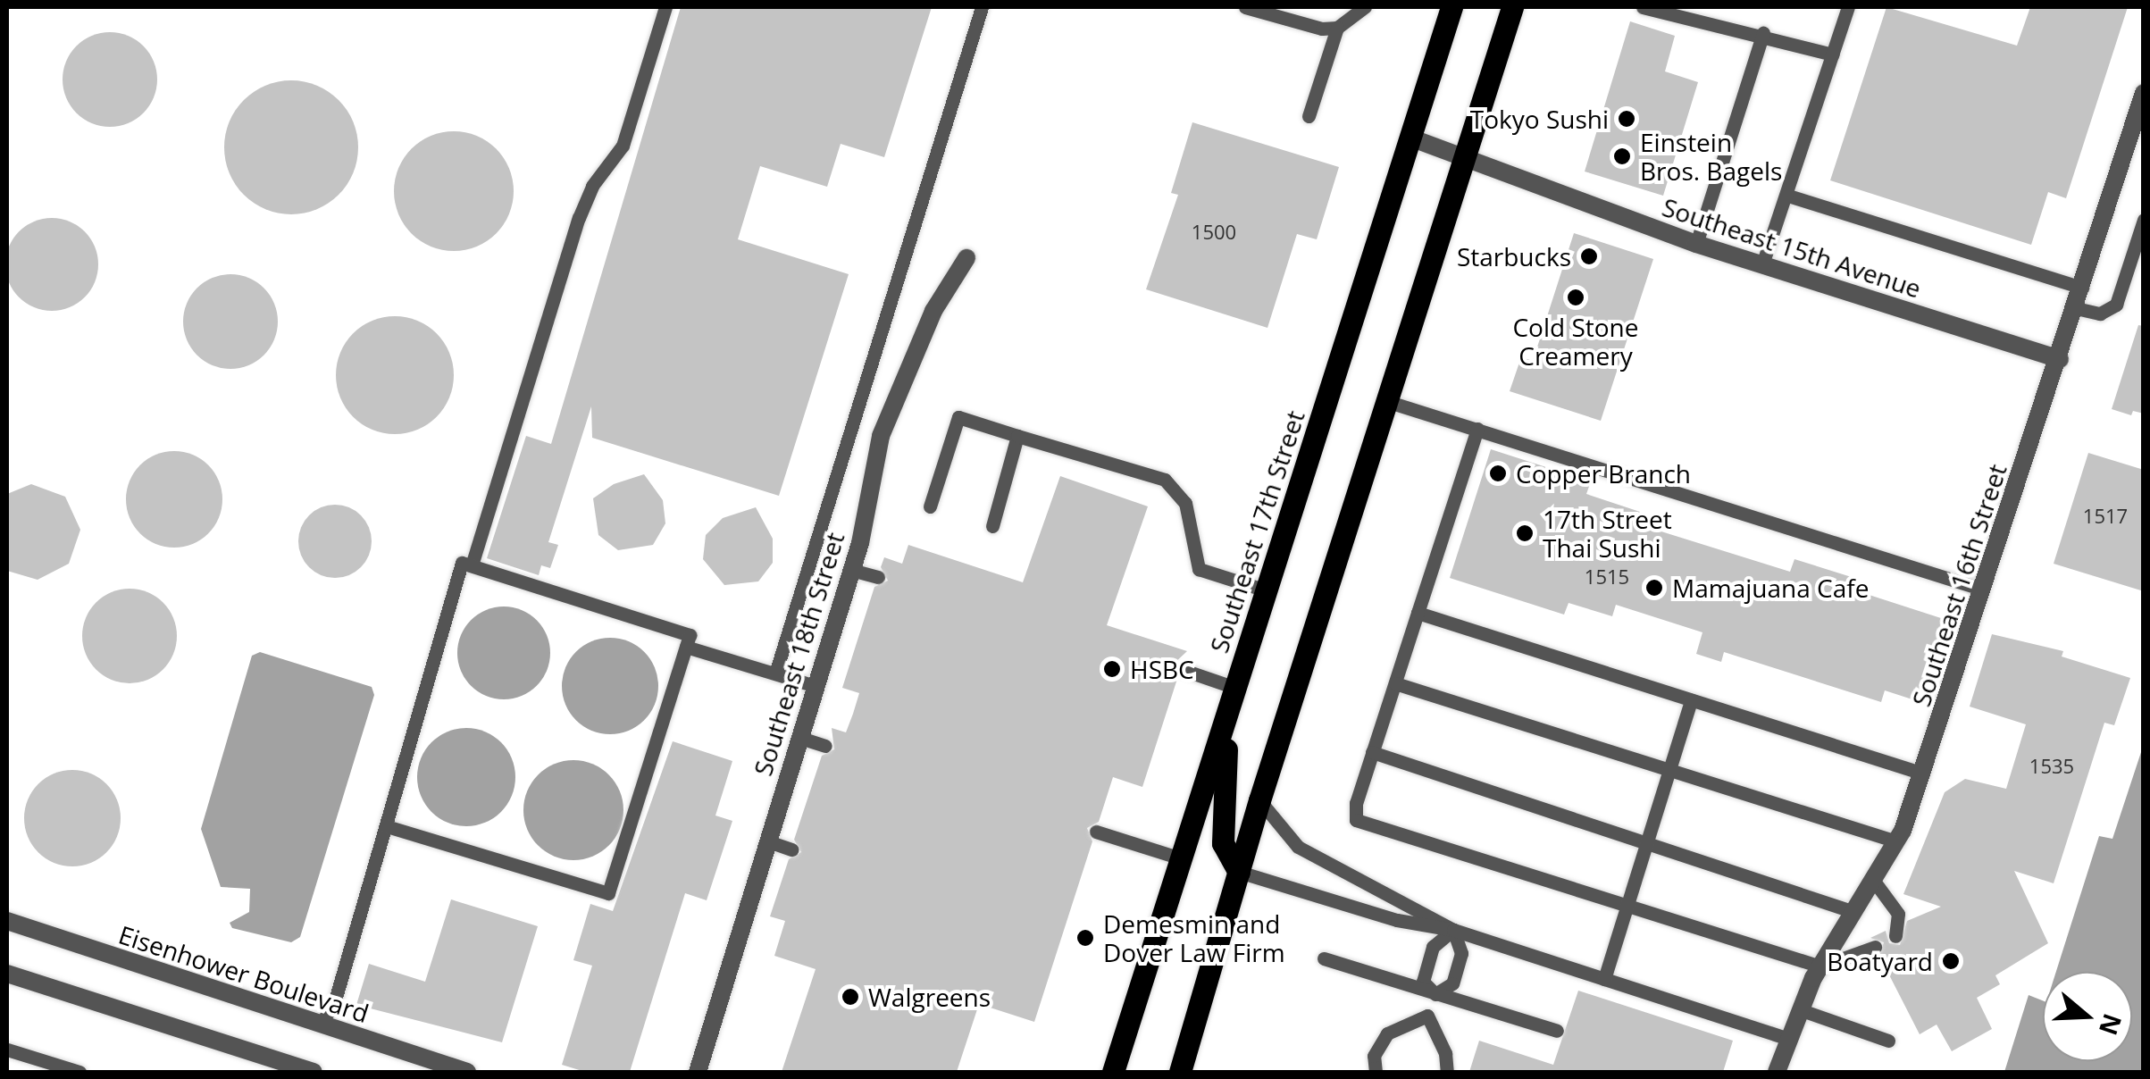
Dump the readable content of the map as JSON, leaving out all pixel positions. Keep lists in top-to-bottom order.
{
  "streets": {
    "main road": ["Southeast 17th Street"],
    "street": [
      "Southeast 15th Avenue",
      "Southeast 16th Street",
      "Southeast 18th Street",
      "Eisenhower Boulevard"
    ]
  },
  "crossings": [
    ["Southeast 15th Avenue", "Southeast 17th Street"],
    ["Southeast 15th Avenue", "Southeast 16th Street"]
  ],
  "places": [
    "Tokyo Sushi",
    "Einstein Bros. Bagels",
    "Starbucks",
    "Cold Stone Creamery",
    "Copper Branch",
    "17th Street Thai Sushi",
    "Mamajuana Cafe",
    "HSBC",
    "Demesmin and Dover Law Firm",
    "Boatyard",
    "Walgreens"
  ],
  "house_numbers": [
    "1500",
    "1517",
    "1515",
    "1535"
  ],
  "north": "right"
}
